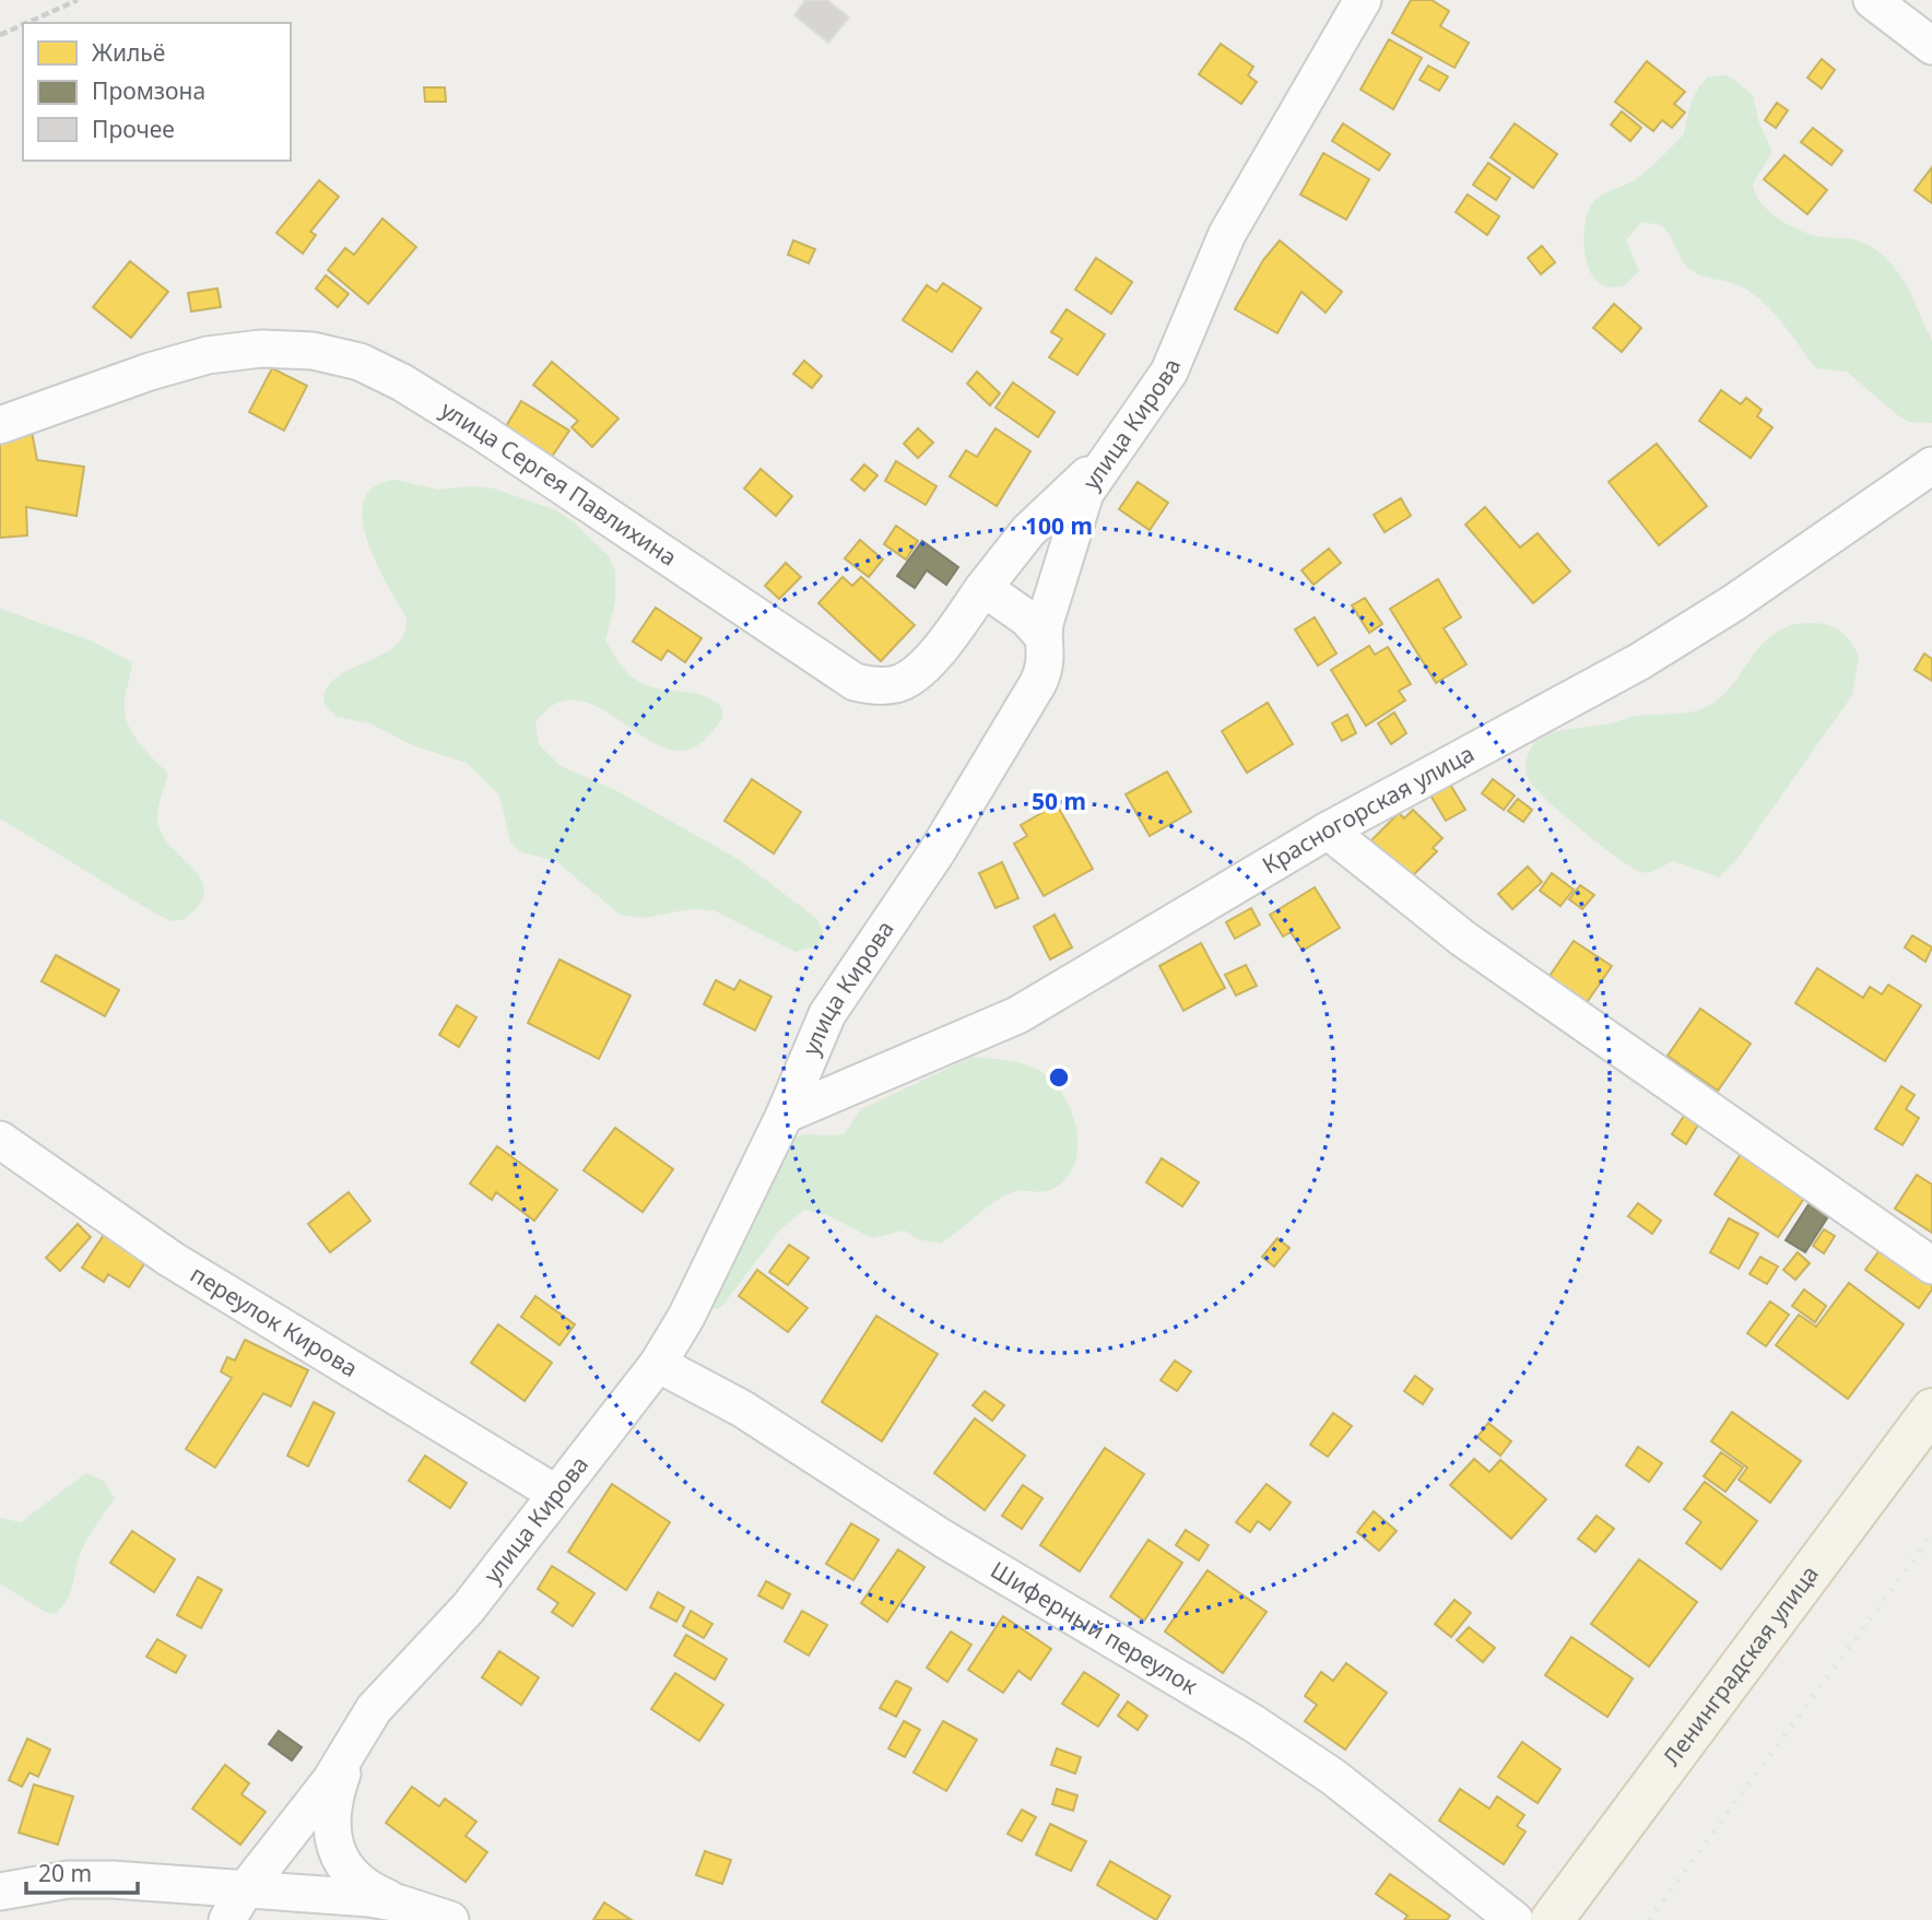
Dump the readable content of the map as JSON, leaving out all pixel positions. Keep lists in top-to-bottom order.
{
  "streets": {
    "main road": ["Ленинградская улица"],
    "street": [
      "улица Кирова",
      "улица Сергея Павлихина",
      "Красногорская улица",
      "переулок Кирова",
      "Шиферный переулок"
    ]
  },
  "crossings": [
    ["улица Кирова", "улица Сергея Павлихина"],
    ["улица Кирова", "Красногорская улица"],
    ["улица Кирова", "переулок Кирова"],
    ["улица Кирова", "Шиферный переулок"]
  ],
  "legend": ["Жильё", "Промзона", "Прочее"],
  "scale_bar": "20 m",
  "rings": ["100 m", "50 m"]
}
